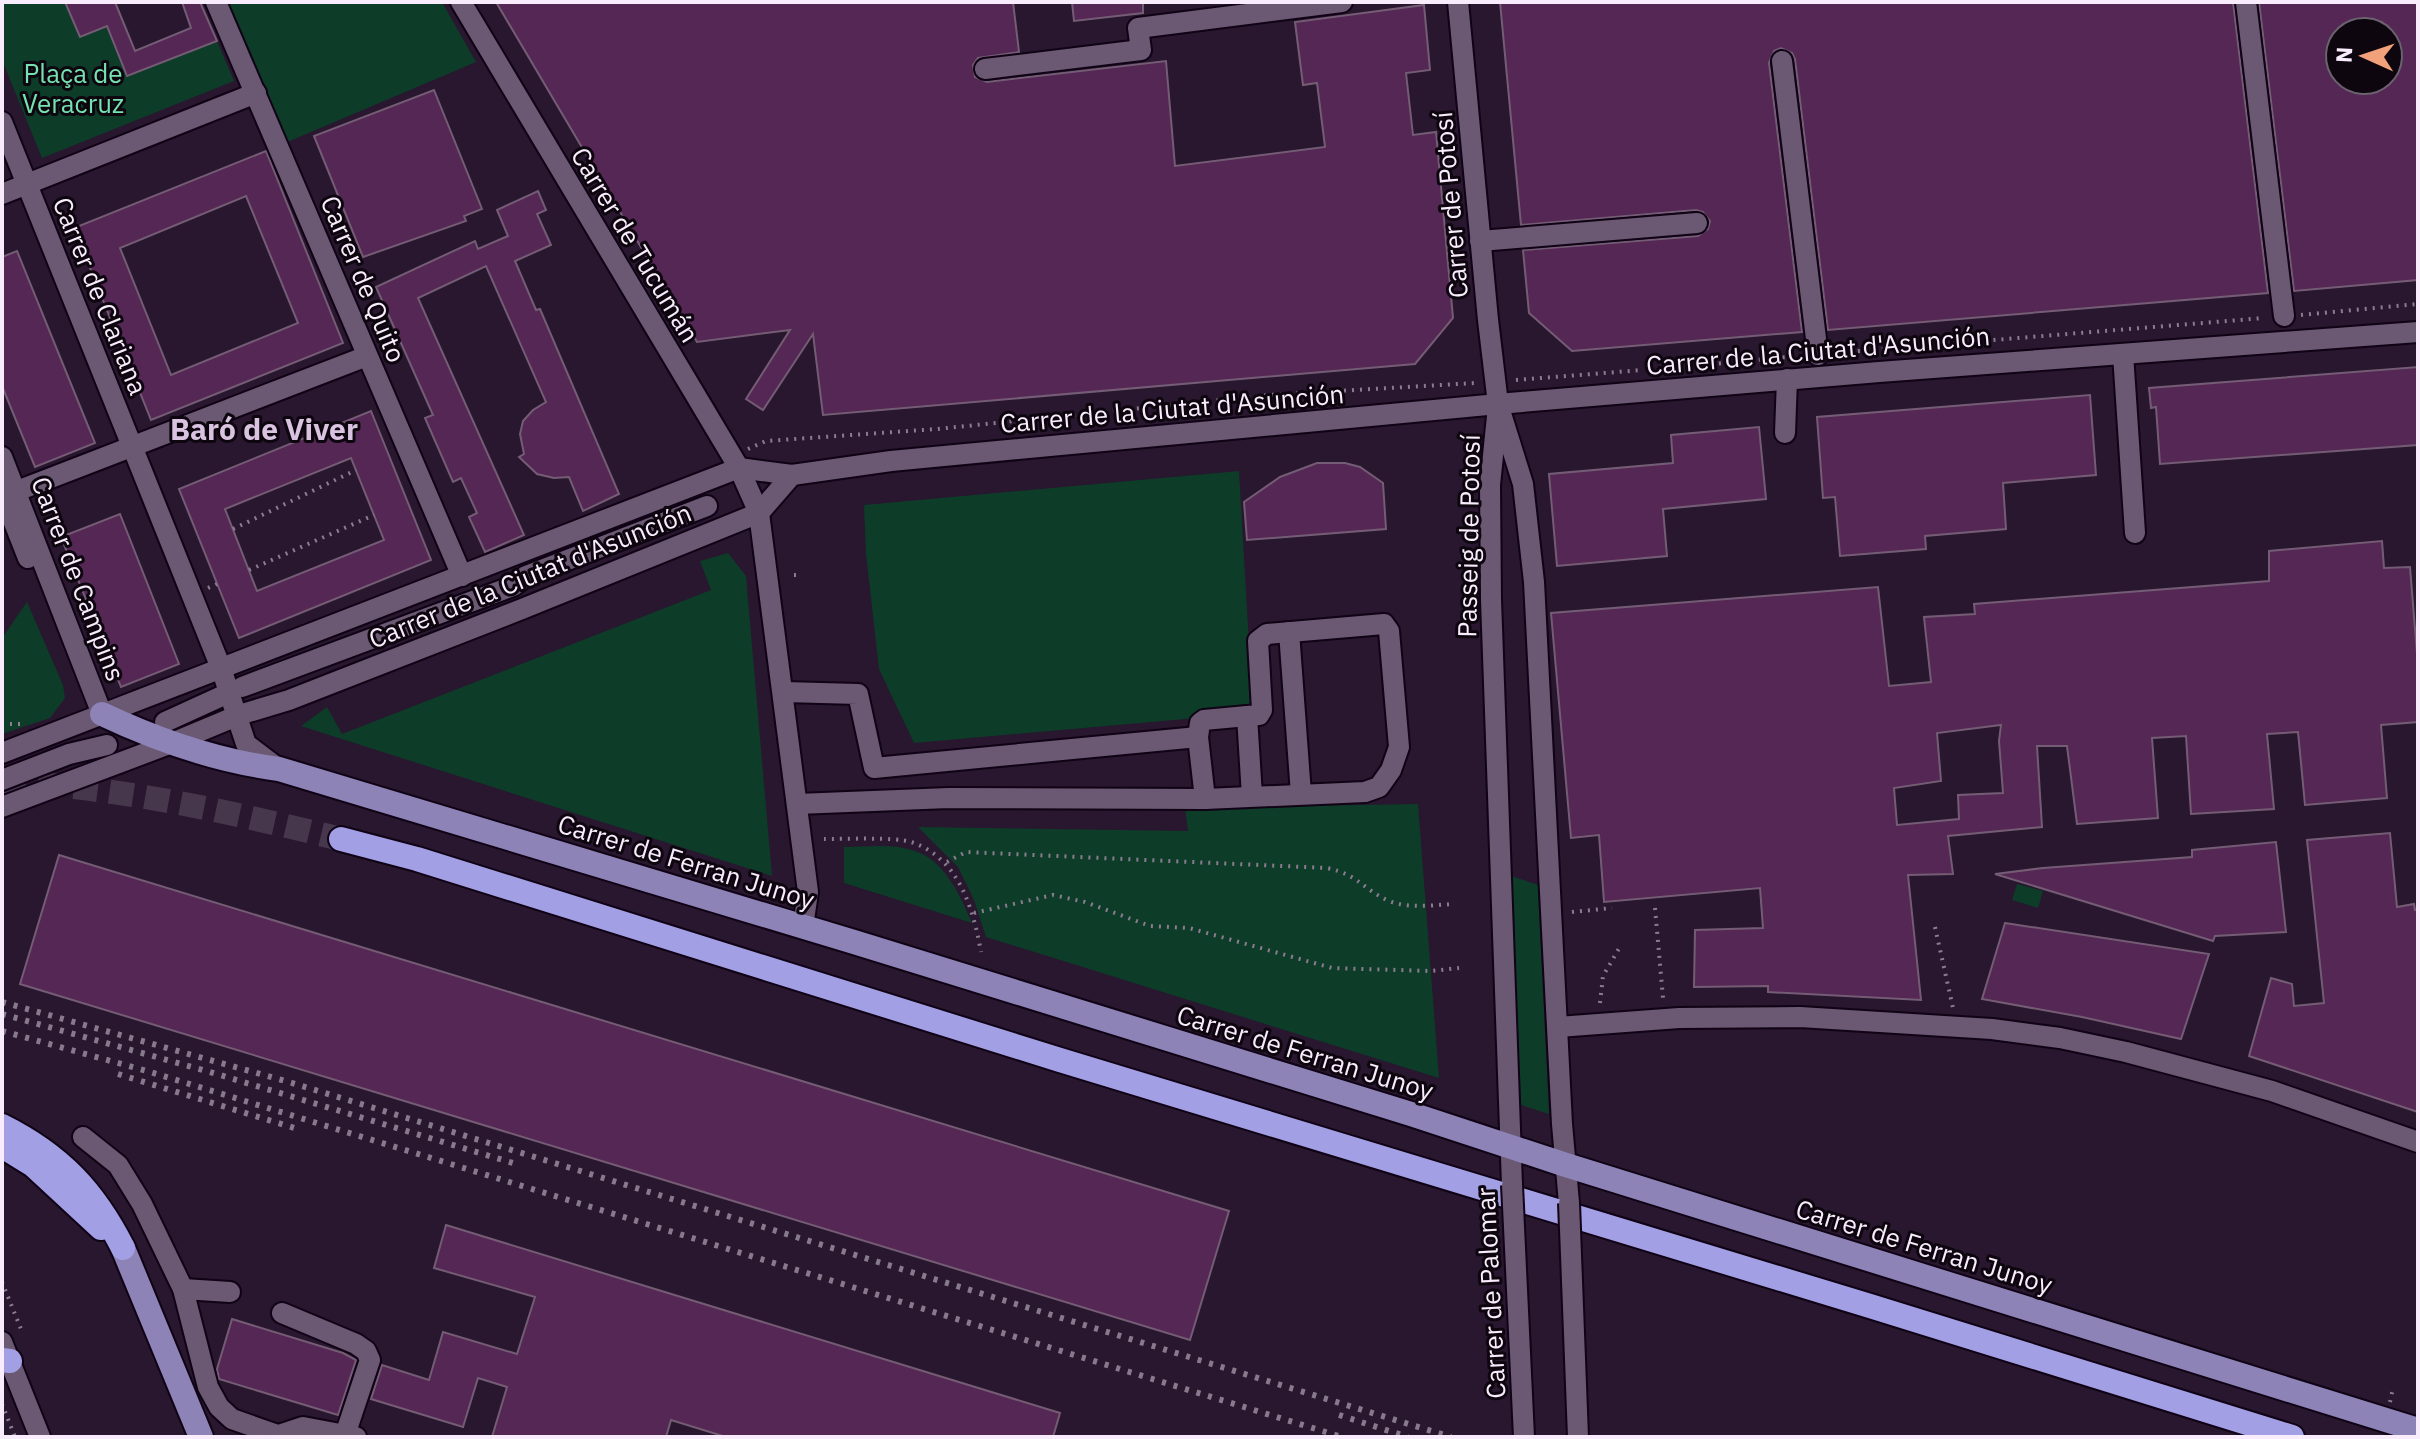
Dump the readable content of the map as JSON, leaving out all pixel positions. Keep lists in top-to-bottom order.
{
  "streets": {
    "main road": ["Carrer de Ferran Junoy"],
    "street": [
      "Carrer de Potosí",
      "Carrer de Tucumán",
      "Carrer de Quito",
      "Carrer de Clariana",
      "Carrer de la Ciutat d'Asunción",
      "Passeig de Potosí",
      "Carrer de Campins",
      "Carrer de Palomar"
    ]
  },
  "crossings": [
    ["Carrer de Potosí", "Carrer de la Ciutat d'Asunción"],
    ["Carrer de Potosí", "Passeig de Potosí"],
    ["Carrer de Tucumán", "Carrer de la Ciutat d'Asunción"],
    ["Carrer de Tucumán", "Carrer de Ferran Junoy"],
    ["Carrer de Quito", "Carrer de la Ciutat d'Asunción"],
    ["Carrer de Clariana", "Carrer de la Ciutat d'Asunción"],
    ["Carrer de Clariana", "Carrer de Ferran Junoy"],
    ["Carrer de la Ciutat d'Asunción", "Passeig de Potosí"],
    ["Carrer de la Ciutat d'Asunción", "Carrer de Campins"],
    ["Carrer de la Ciutat d'Asunción", "Carrer de Ferran Junoy"],
    ["Passeig de Potosí", "Carrer de Ferran Junoy"],
    ["Passeig de Potosí", "Carrer de Palomar"],
    ["Carrer de Campins", "Carrer de Ferran Junoy"],
    ["Carrer de Ferran Junoy", "Carrer de Palomar"]
  ],
  "districts": ["Baró de Viver"],
  "parks": ["Plaça de Veracruz"],
  "north": "left"
}
